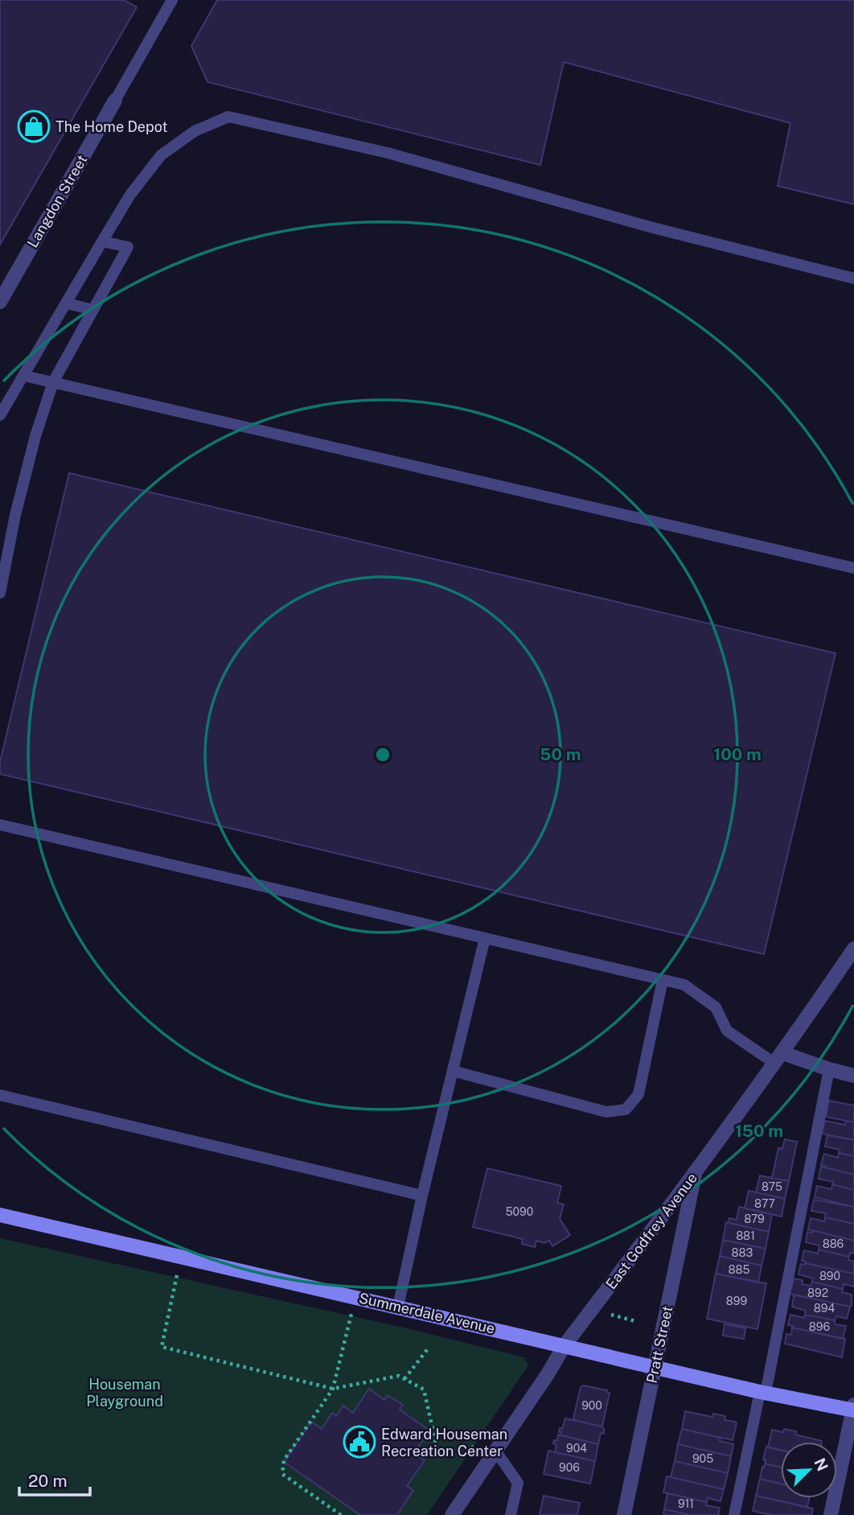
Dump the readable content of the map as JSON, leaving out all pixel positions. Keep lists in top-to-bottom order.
{
  "streets": {
    "main road": ["Summerdale Avenue"],
    "street": ["Langdon Street", "East Godfrey Avenue", "Pratt Street"]
  },
  "crossings": [
    ["East Godfrey Avenue", "Summerdale Avenue"],
    ["East Godfrey Avenue", "Pratt Street"],
    ["Summerdale Avenue", "Pratt Street"]
  ],
  "parks": ["Houseman Playground"],
  "places": {
    "shop": ["The Home Depot"],
    "public building": ["Edward Houseman Recreation Center"]
  },
  "house_numbers": [
    "875",
    "877",
    "5090",
    "879",
    "881",
    "886",
    "883",
    "885",
    "890",
    "892",
    "899",
    "894",
    "896",
    "900",
    "904",
    "905",
    "906",
    "911"
  ],
  "scale_bar": "20 m",
  "north": "top right",
  "rings": ["50 m", "100 m", "150 m"]
}
